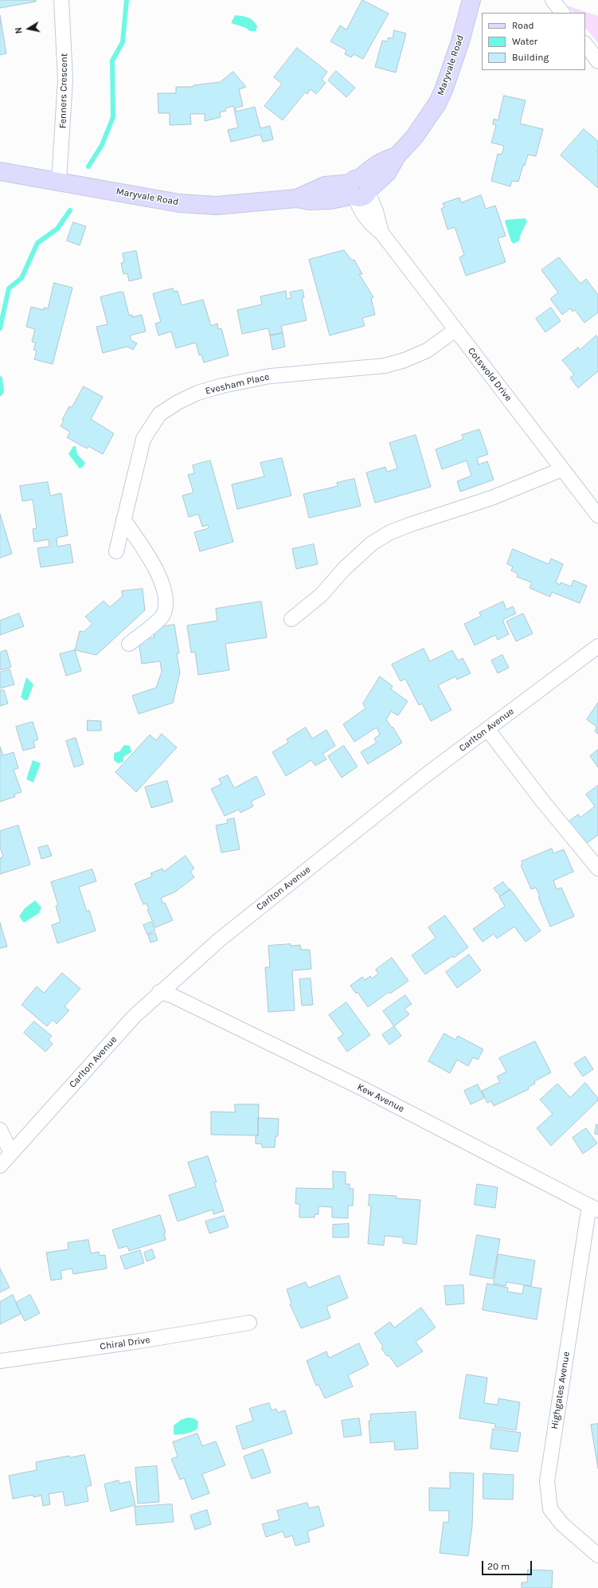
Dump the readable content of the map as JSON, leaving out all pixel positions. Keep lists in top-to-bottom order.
{
  "streets": {
    "street": [
      "Maryvale Road",
      "Fenners Crescent",
      "Cotswold Drive",
      "Evesham Place",
      "Carlton Avenue",
      "Kew Avenue",
      "Chiral Drive",
      "Highgates Avenue"
    ]
  },
  "crossings": [
    ["Maryvale Road", "Fenners Crescent"],
    ["Maryvale Road", "Cotswold Drive"],
    ["Cotswold Drive", "Evesham Place"],
    ["Carlton Avenue", "Kew Avenue"],
    ["Kew Avenue", "Highgates Avenue"]
  ],
  "legend": ["Road", "Water", "Building"],
  "scale_bar": "20 m",
  "north": "left"
}
